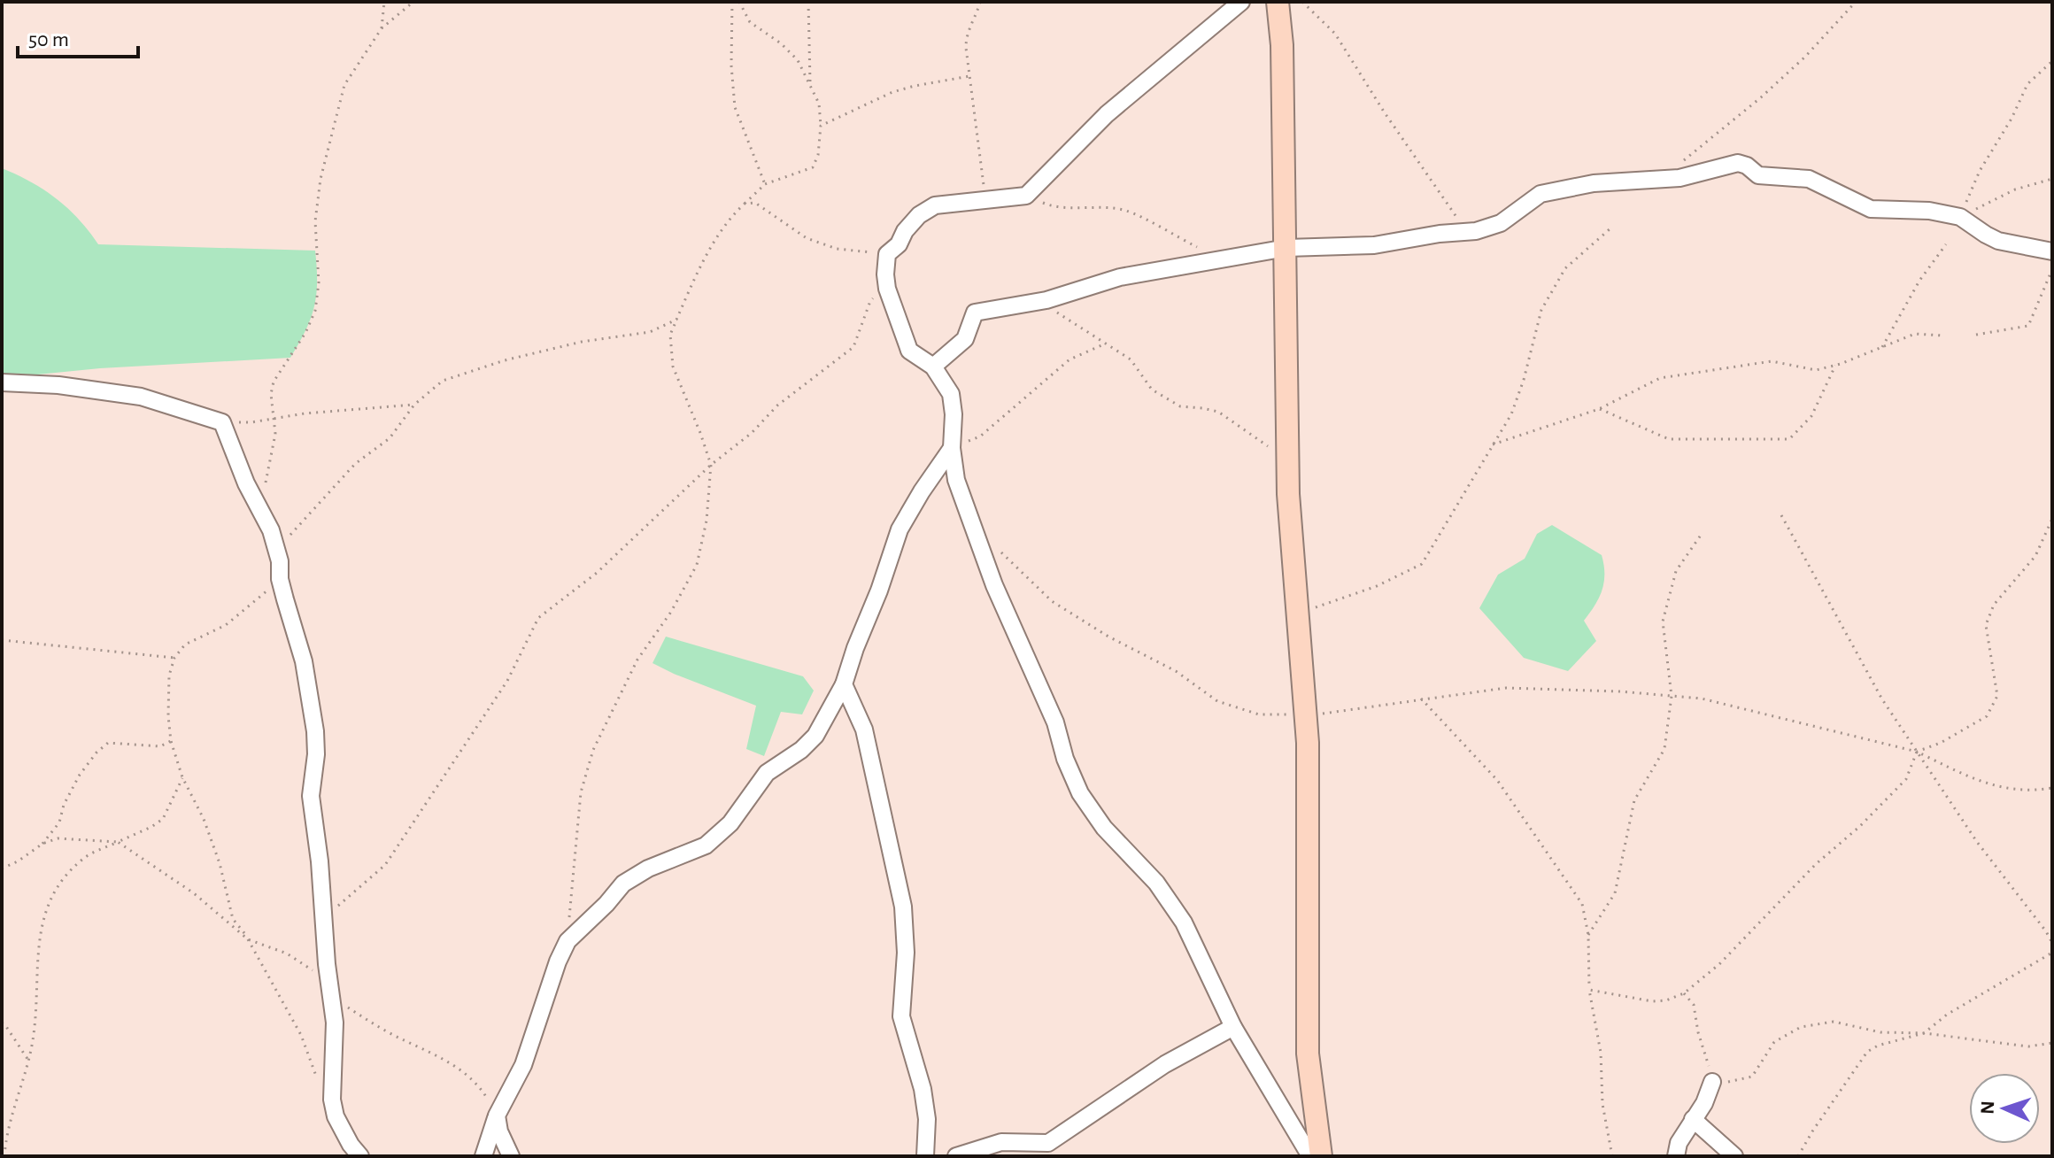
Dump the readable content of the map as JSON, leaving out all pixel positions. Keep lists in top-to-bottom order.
{
  "scale_bar": "50 m",
  "north": "left"
}
